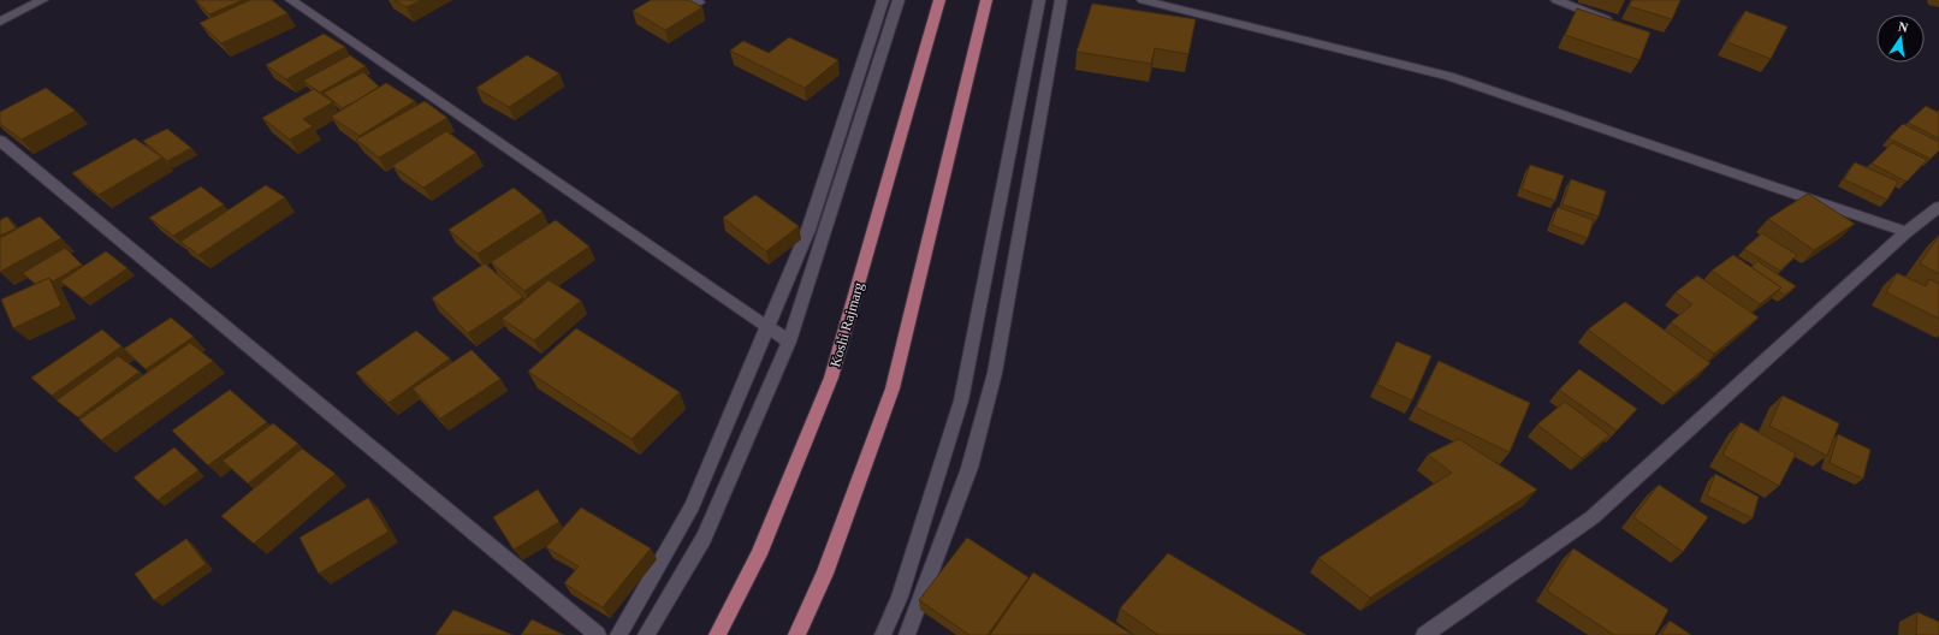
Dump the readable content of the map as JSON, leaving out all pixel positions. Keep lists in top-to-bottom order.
{
  "streets": {
    "main road": ["Koshi Rajmarg"]
  },
  "north": "top"
}
